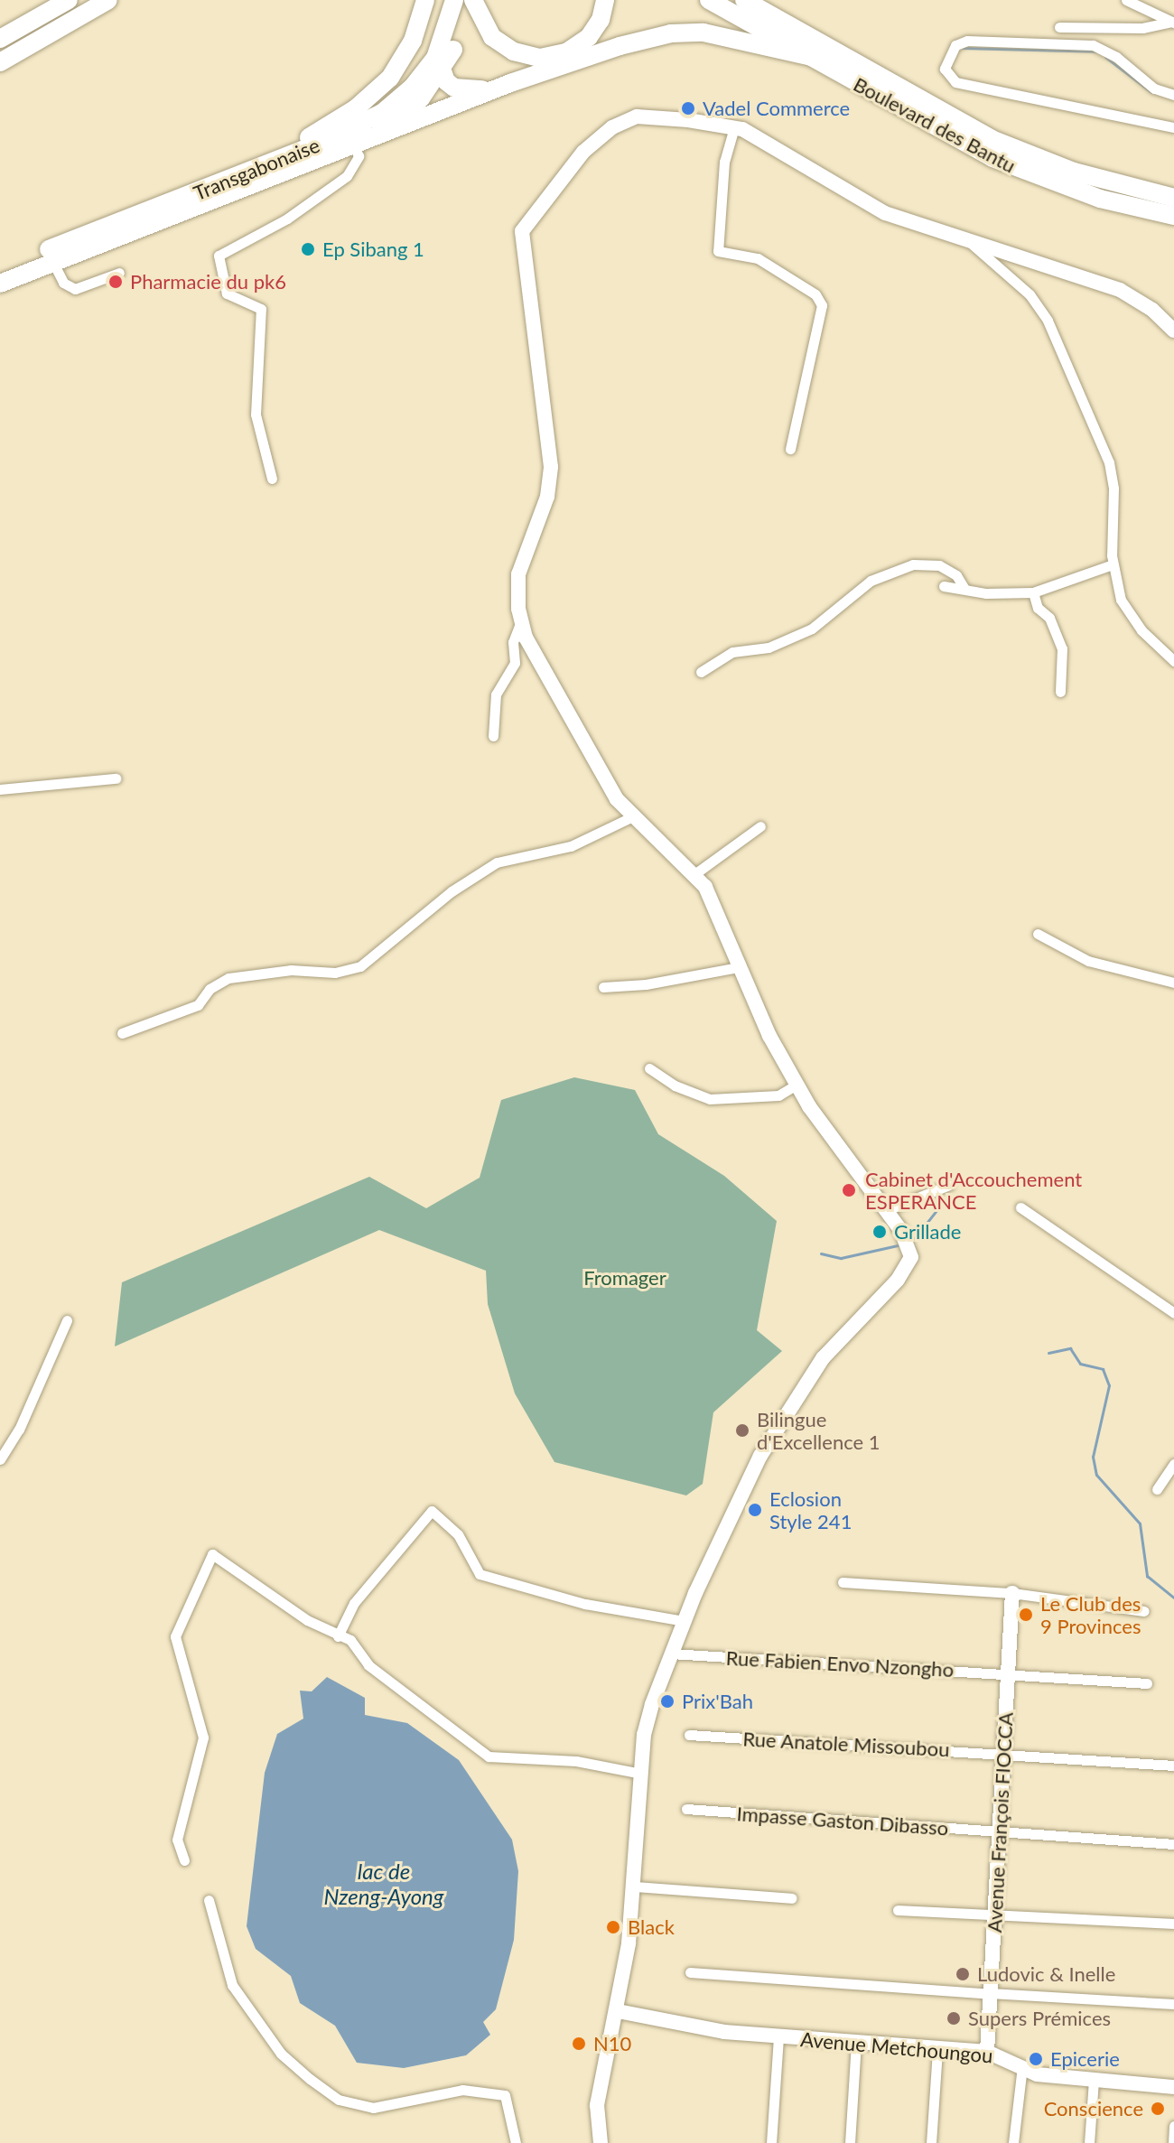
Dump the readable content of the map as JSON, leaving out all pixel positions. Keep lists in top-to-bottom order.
{
  "streets": {
    "highway": ["Boulevard des Bantu", "Transgabonaise"],
    "street": [
      "Rue Fabien Envo Nzongho",
      "Rue Anatole Missoubou",
      "Impasse Gaston Dibasso",
      "Avenue François FIOCCA",
      "Avenue Metchoungou"
    ]
  },
  "crossings": [
    ["Rue Fabien Envo Nzongho", "Avenue François FIOCCA"],
    ["Rue Anatole Missoubou", "Avenue François FIOCCA"],
    ["Impasse Gaston Dibasso", "Avenue François FIOCCA"],
    ["Avenue François FIOCCA", "Avenue Metchoungou"]
  ],
  "water": ["lac de Nzeng-Ayong"],
  "parks": ["Fromager"],
  "places": [
    "Vadel Commerce",
    "Ep Sibang 1",
    "Pharmacie du pk6",
    "Cabinet d'Accouchement ESPERANCE",
    "Grillade",
    "Bilingue d'Excellence 1",
    "Eclosion Style 241",
    "Le Club des 9 Provinces",
    "Prix'Bah",
    "Black",
    "Ludovic & Inelle",
    "Supers Prémices",
    "N10",
    "Epicerie",
    "Conscience"
  ]
}
